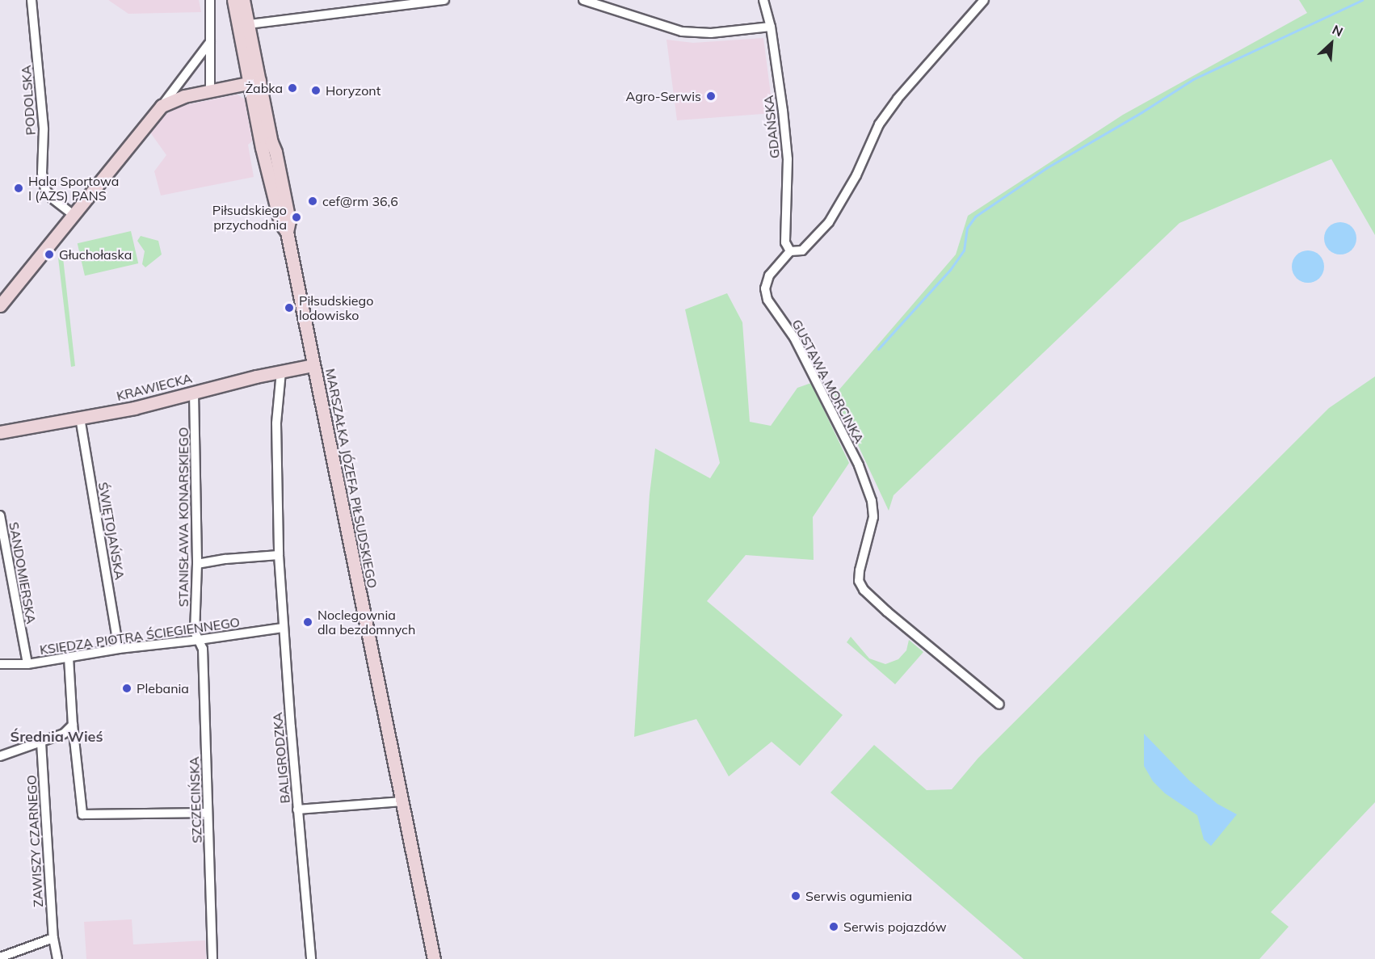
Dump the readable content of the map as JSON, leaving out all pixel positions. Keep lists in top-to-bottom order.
{
  "streets": {
    "main road": ["KRAWIECKA", "MARSZAŁKA JÓZEFA PIŁSUDSKIEGO"],
    "street": [
      "PODOLSKA",
      "GDAŃSKA",
      "GUSTAWA MORCINKA",
      "STANISŁAWA KONARSKIEGO",
      "ŚWIĘTOJAŃSKA",
      "SANDOMIERSKA",
      "KSIĘDZA PIOTRA ŚCIEGIENNEGO",
      "BALIGRODZKA",
      "SZCZECIŃSKA",
      "ZAWISZY CZARNEGO"
    ]
  },
  "crossings": [
    ["GDAŃSKA", "GUSTAWA MORCINKA"],
    ["KRAWIECKA", "MARSZAŁKA JÓZEFA PIŁSUDSKIEGO"],
    ["KRAWIECKA", "STANISŁAWA KONARSKIEGO"],
    ["KRAWIECKA", "ŚWIĘTOJAŃSKA"],
    ["KRAWIECKA", "BALIGRODZKA"],
    ["STANISŁAWA KONARSKIEGO", "KSIĘDZA PIOTRA ŚCIEGIENNEGO"],
    ["STANISŁAWA KONARSKIEGO", "SZCZECIŃSKA"],
    ["ŚWIĘTOJAŃSKA", "KSIĘDZA PIOTRA ŚCIEGIENNEGO"],
    ["SANDOMIERSKA", "KSIĘDZA PIOTRA ŚCIEGIENNEGO"],
    ["KSIĘDZA PIOTRA ŚCIEGIENNEGO", "BALIGRODZKA"],
    ["KSIĘDZA PIOTRA ŚCIEGIENNEGO", "SZCZECIŃSKA"]
  ],
  "districts": ["Średnia Wieś"],
  "places": [
    "Żabka",
    "Horyzont",
    "Agro-Serwis",
    "Hala Sportowa I (AZS) PANS",
    "cef@rm 36,6",
    "Piłsudskiego przychodnia",
    "Głuchołaska",
    "Piłsudskiego lodowisko",
    "Noclegownia dla bezdomnych",
    "Plebania",
    "Serwis ogumienia",
    "Serwis pojazdów"
  ],
  "north": "top right"
}
